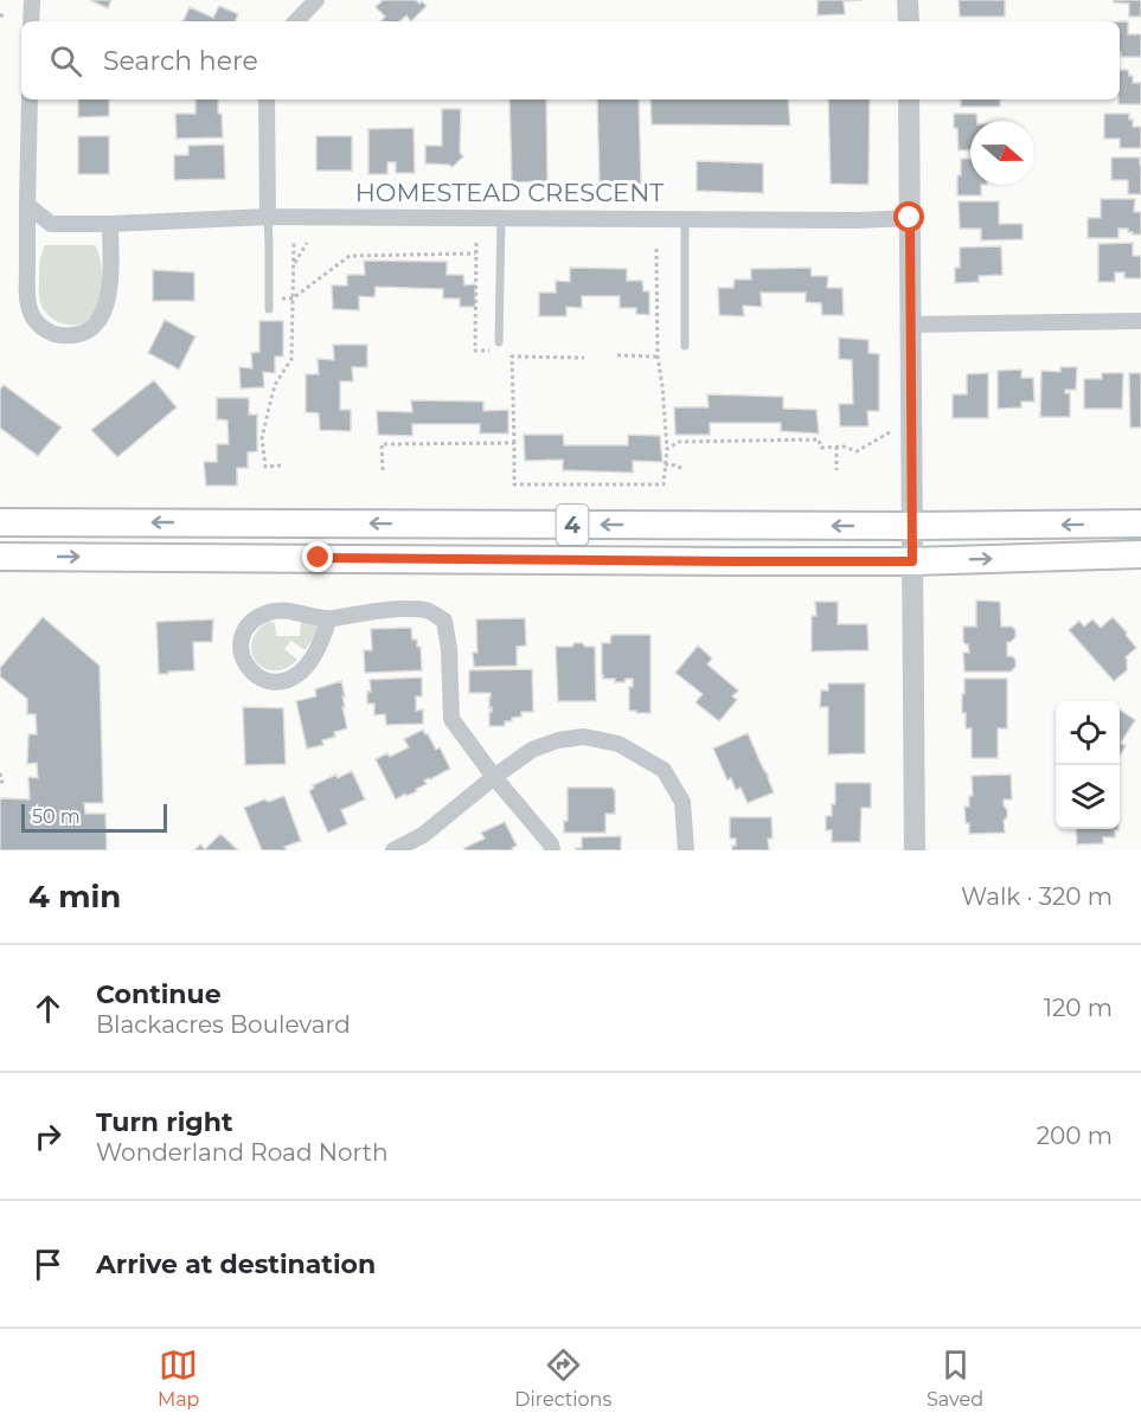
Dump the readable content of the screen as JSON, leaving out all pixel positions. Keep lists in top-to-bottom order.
{
  "streets": {
    "main road": ["4"],
    "street": ["HOMESTEAD CRESCENT"]
  },
  "scale_bar": "50 m",
  "north": "right",
  "page": {
    "search": "Search here",
    "scale": "50 m",
    "heading": ["4 min", "Walk · 320 m"],
    "list": [
      ["Continue", "Blackacres Boulevard", "120 m"],
      ["Turn right", "Wonderland Road North", "200 m"],
      "Arrive at destination"
    ],
    "nav": ["Map", "Directions", "Saved"]
  }
}
